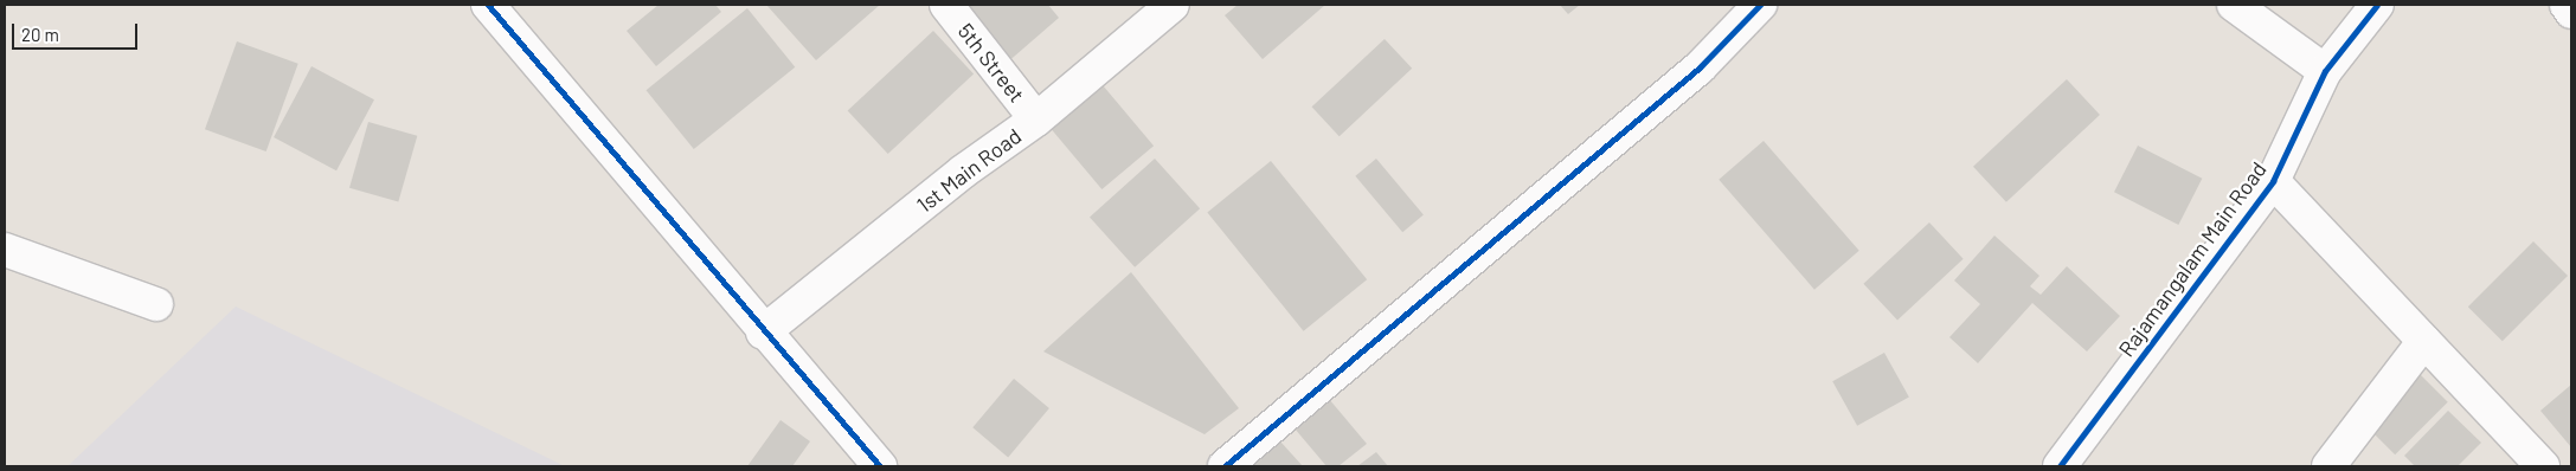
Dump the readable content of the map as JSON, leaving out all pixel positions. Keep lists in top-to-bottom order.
{
  "streets": {
    "street": ["5th Street", "1st Main Road", "Rajamangalam Main Road"]
  },
  "crossings": [
    ["5th Street", "1st Main Road"]
  ],
  "scale_bar": "20 m"
}
